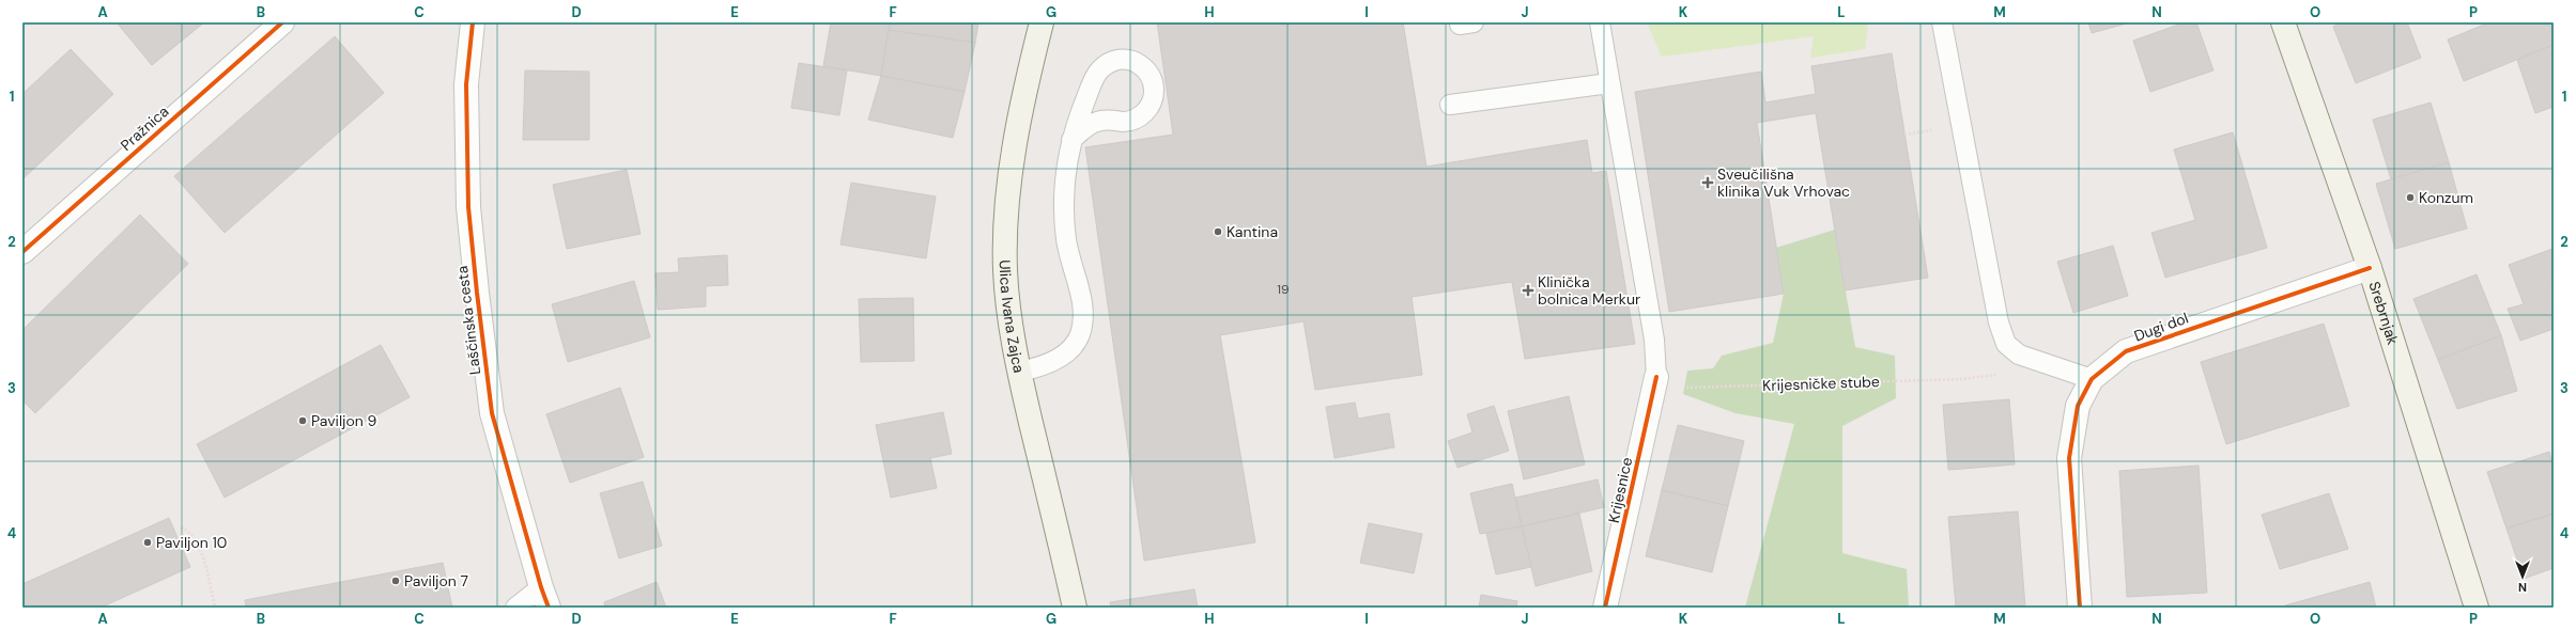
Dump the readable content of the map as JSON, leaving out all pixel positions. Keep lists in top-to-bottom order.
{
  "streets": {
    "main road": ["Srebrnjak", "Ulica Ivana Zajca"],
    "street": [
      "Pražnica",
      "Laščinska cesta",
      "Dugi dol",
      "Krijesnice"
    ],
    "path": ["Krijesničke stube"]
  },
  "crossings": [
    ["Srebrnjak", "Dugi dol"]
  ],
  "places": {
    "health": ["Sveučilišna klinika Vuk Vrhovac", "Klinička bolnica Merkur"],
    "other": [
      "Konzum",
      "Kantina",
      "Paviljon 9",
      "Paviljon 10",
      "Paviljon 7"
    ]
  },
  "house_numbers": ["19"],
  "north": "bottom",
  "grid": {
    "columns": [
      "A",
      "B",
      "C",
      "D",
      "E",
      "F",
      "G",
      "H",
      "I",
      "J",
      "K",
      "L",
      "M",
      "N",
      "O",
      "P"
    ],
    "rows": [
      "1",
      "2",
      "3",
      "4"
    ]
  }
}
